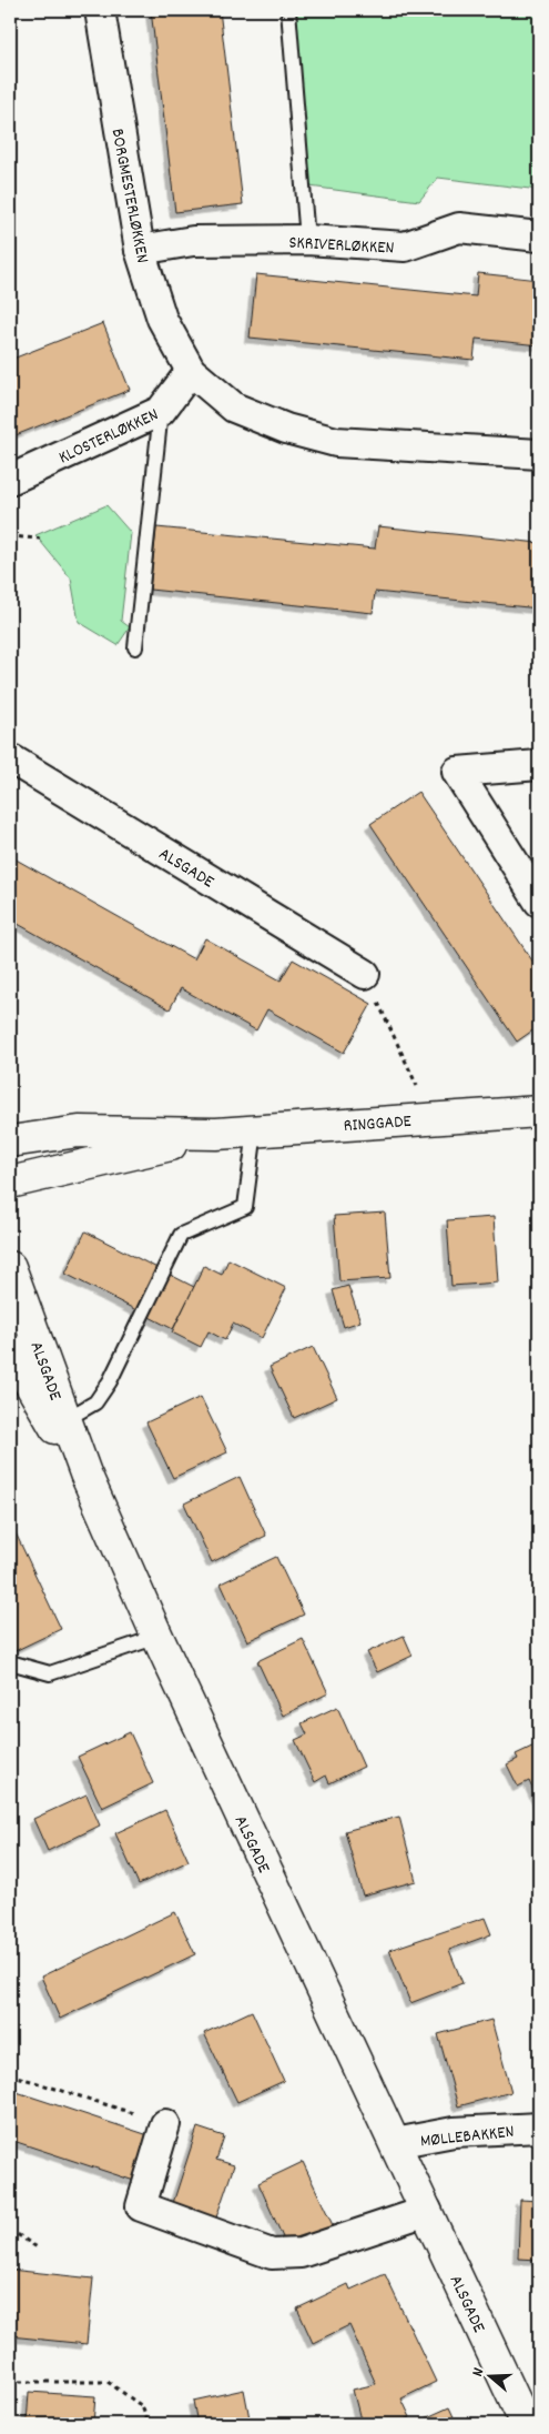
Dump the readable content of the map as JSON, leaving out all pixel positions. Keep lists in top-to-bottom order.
{
  "streets": {
    "street": [
      "BORGMESTERLØKKEN",
      "SKRIVERLØKKEN",
      "KLOSTERLØKKEN",
      "ALSGADE",
      "RINGGADE",
      "MØLLEBAKKEN"
    ]
  },
  "crossings": [
    ["BORGMESTERLØKKEN", "SKRIVERLØKKEN"],
    ["BORGMESTERLØKKEN", "KLOSTERLØKKEN"],
    ["ALSGADE", "MØLLEBAKKEN"]
  ],
  "north": "left"
}
